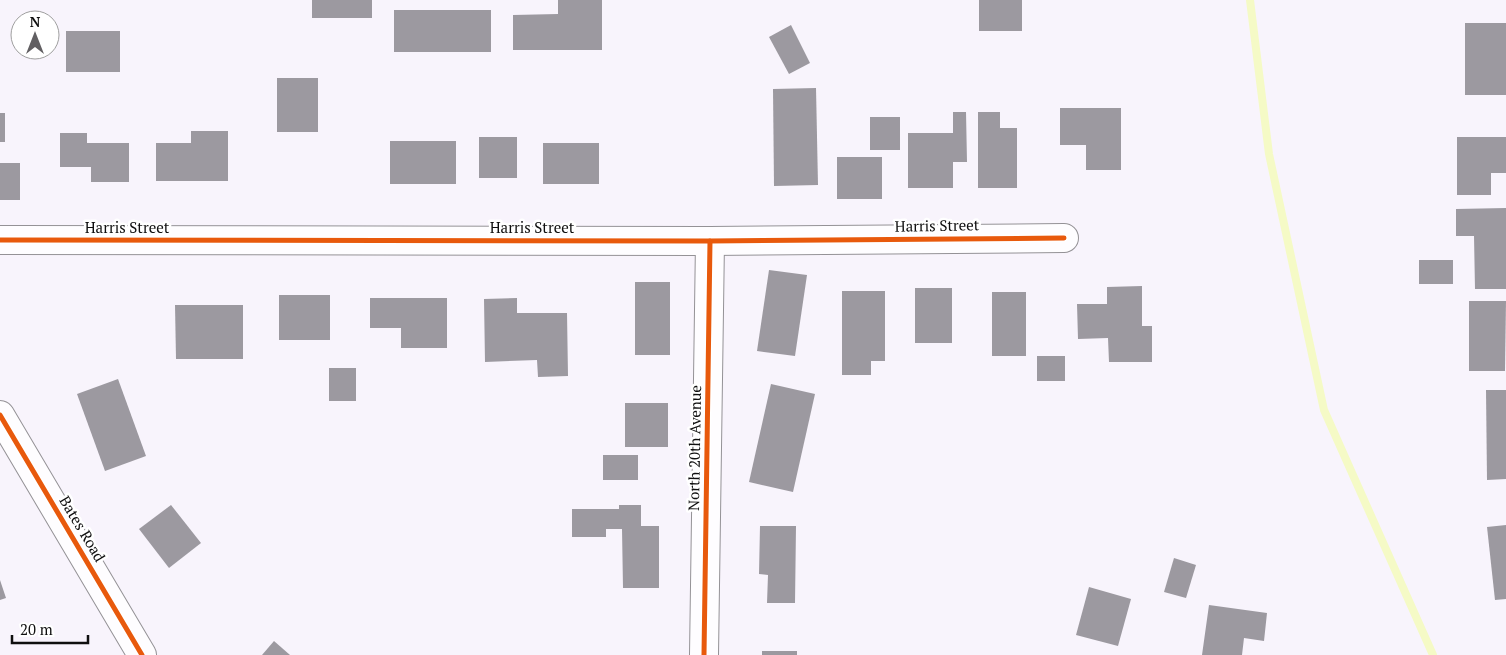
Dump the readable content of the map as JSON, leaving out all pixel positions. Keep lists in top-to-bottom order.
{
  "streets": {
    "street": ["Harris Street", "North 20th Avenue", "Bates Road"]
  },
  "crossings": [
    ["Harris Street", "North 20th Avenue"]
  ],
  "scale_bar": "20 m",
  "north": "top"
}
